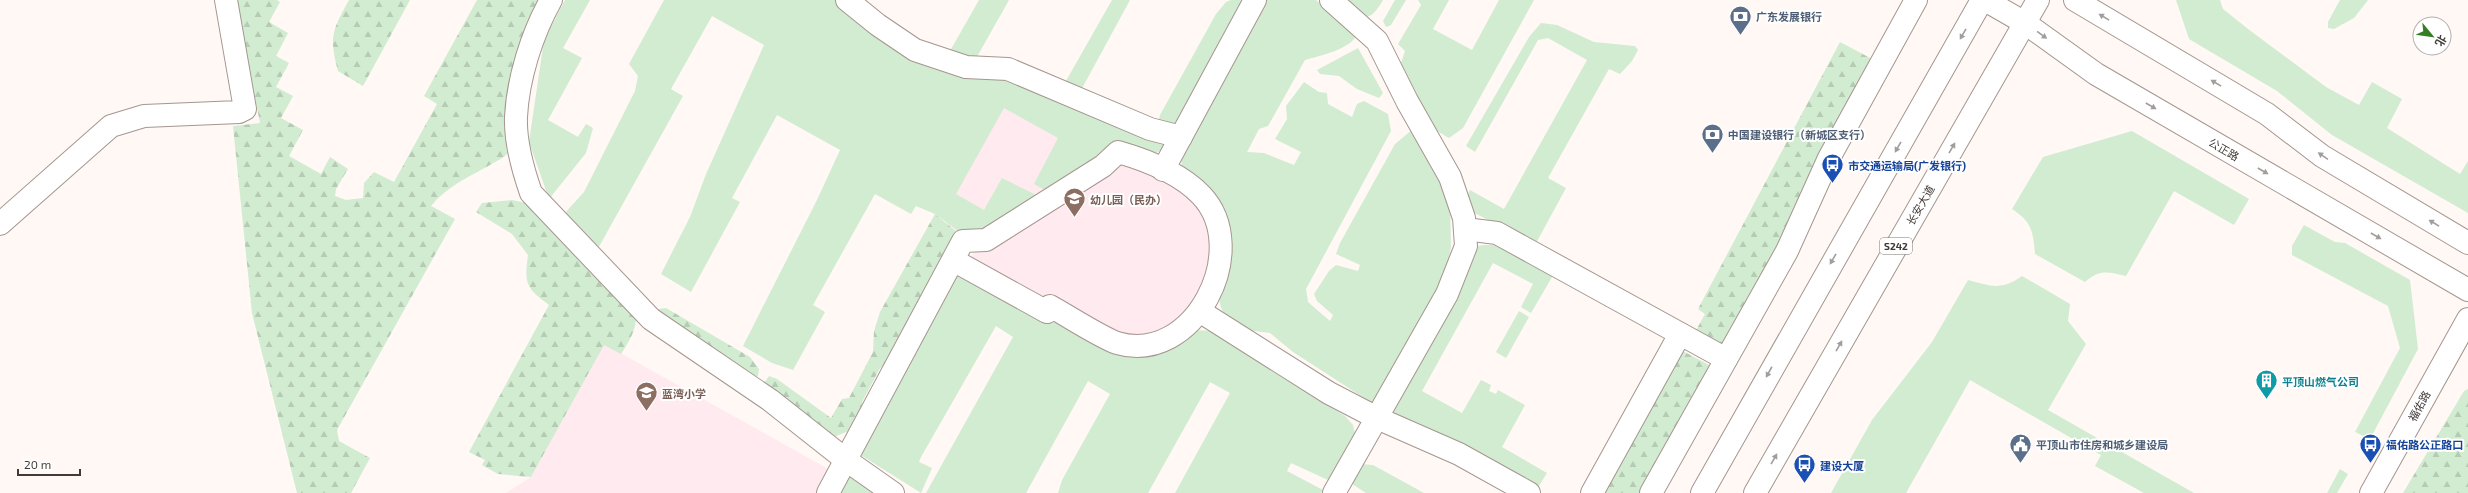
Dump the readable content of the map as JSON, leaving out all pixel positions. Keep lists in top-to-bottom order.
{
  "streets": {
    "street": [
      "公正路",
      "长安大道",
      "S242",
      "福佑路"
    ]
  },
  "crossings": [
    ["公正路", "长安大道"]
  ],
  "places": {
    "bank": ["广东发展银行", "中国建设银行（新城区支行）"],
    "bus stop": ["市交通运输局(广发银行)", "福佑路公正路口", "建设大厦"],
    "school or university": ["幼儿园（民办）", "蓝湾小学"],
    "building": ["平顶山燃气公司"],
    "public building": ["平顶山市住房和城乡建设局"]
  },
  "scale_bar": "20 m",
  "north": "bottom right"
}
